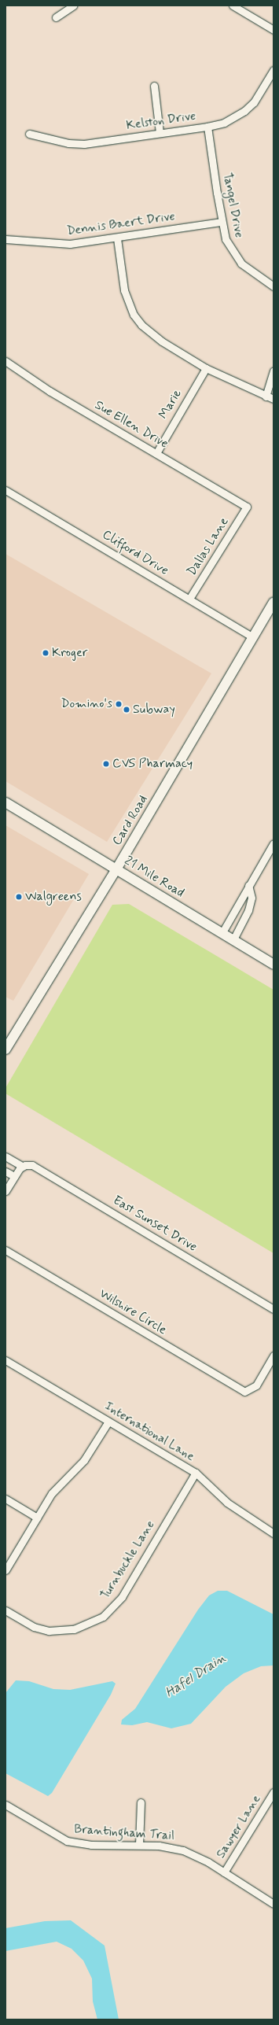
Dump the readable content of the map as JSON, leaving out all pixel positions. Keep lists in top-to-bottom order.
{
  "streets": {
    "street": [
      "Kelston Drive",
      "Tangel Drive",
      "Dennis Baert Drive",
      "Marie",
      "Sue Ellen Drive",
      "Dallas Lane",
      "Clifford Drive",
      "Card Road",
      "21 Mile Road",
      "East Sunset Drive",
      "Wilshire Circle",
      "International Lane",
      "Turnbuckle Lane",
      "Sawyer Lane",
      "Brantingham Trail"
    ]
  },
  "crossings": [
    ["Kelston Drive", "Tangel Drive"],
    ["Tangel Drive", "Dennis Baert Drive"],
    ["Marie", "Sue Ellen Drive"],
    ["Sue Ellen Drive", "Dallas Lane"],
    ["Dallas Lane", "Clifford Drive"],
    ["Clifford Drive", "Card Road"],
    ["Card Road", "21 Mile Road"],
    ["International Lane", "Turnbuckle Lane"],
    ["Sawyer Lane", "Brantingham Trail"]
  ],
  "water": ["Hafel Drain"],
  "places": [
    "Kroger",
    "Domino's",
    "Subway",
    "CVS Pharmacy",
    "Walgreens"
  ]
}
